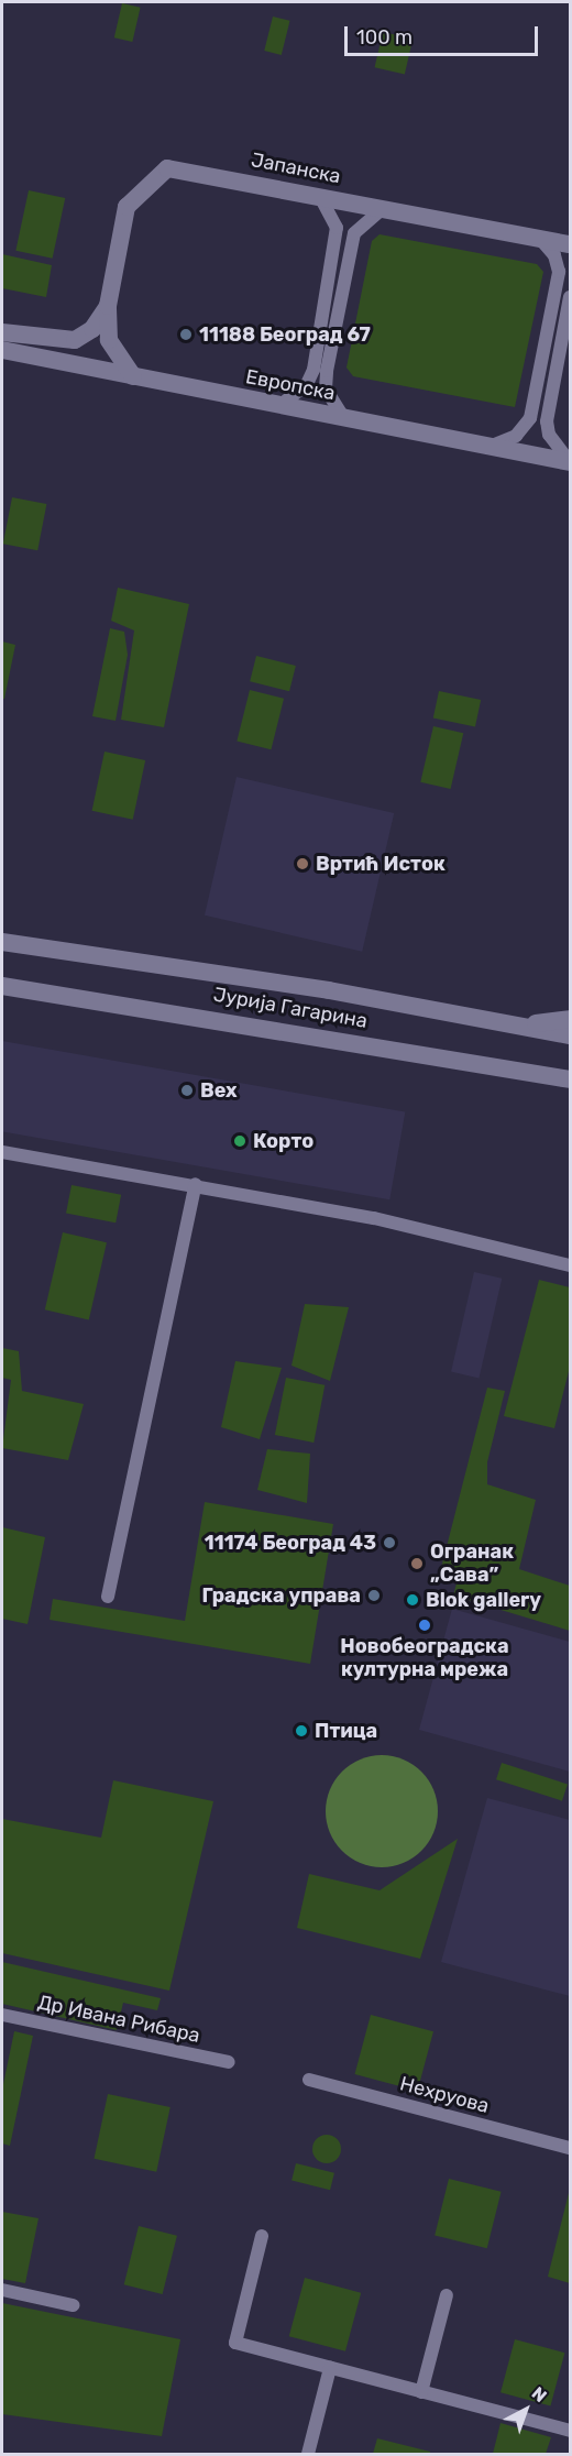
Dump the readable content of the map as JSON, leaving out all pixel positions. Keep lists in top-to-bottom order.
{
  "streets": {
    "street": [
      "Јапанска",
      "Европска",
      "Јурија Гагарина",
      "Др Ивана Рибара",
      "Нехруова"
    ]
  },
  "crossings": [
    ["Јапанска", "Европска"]
  ],
  "places": [
    "11188 Београд 67",
    "Вртић Исток",
    "Bex",
    "Корто",
    "11174 Београд 43",
    "Огранак „Сава”",
    "Градска управа",
    "Blok gallery",
    "Новобеоградска културна мрежа",
    "Птица"
  ],
  "scale_bar": "100 m",
  "north": "top right"
}
